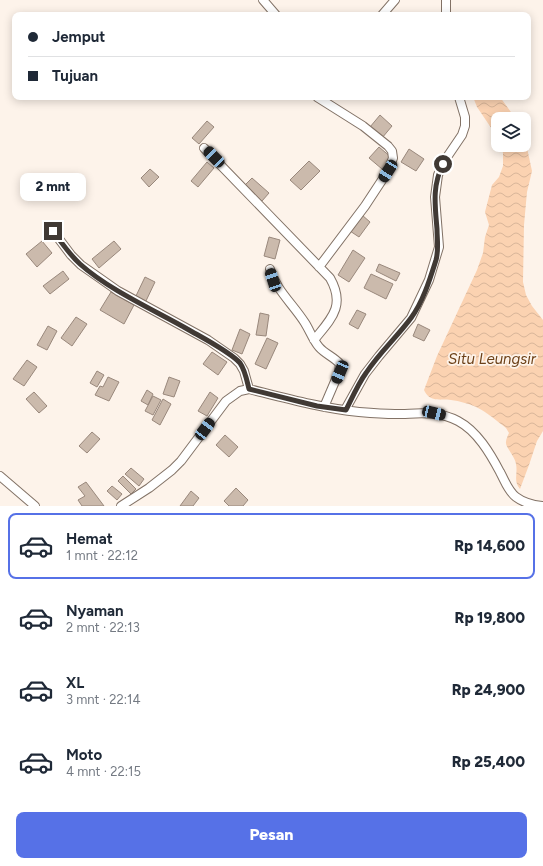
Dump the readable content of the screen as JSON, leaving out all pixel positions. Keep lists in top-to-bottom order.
{
  "water": ["Situ Leungsir"],
  "page": {
    "banner": ["Jemput", "Tujuan"],
    "bubble": "2 mnt",
    "list": [
      {
        "name": "Hemat",
        "note": "1 mnt · 22:12",
        "value": "Rp 14,600"
      },
      {
        "name": "Nyaman",
        "note": "2 mnt · 22:13",
        "value": "Rp 19,800"
      },
      {
        "name": "XL",
        "note": "3 mnt · 22:14",
        "value": "Rp 24,900"
      },
      {
        "name": "Moto",
        "note": "4 mnt · 22:15",
        "value": "Rp 25,400"
      }
    ],
    "buttons": "Pesan"
  }
}
